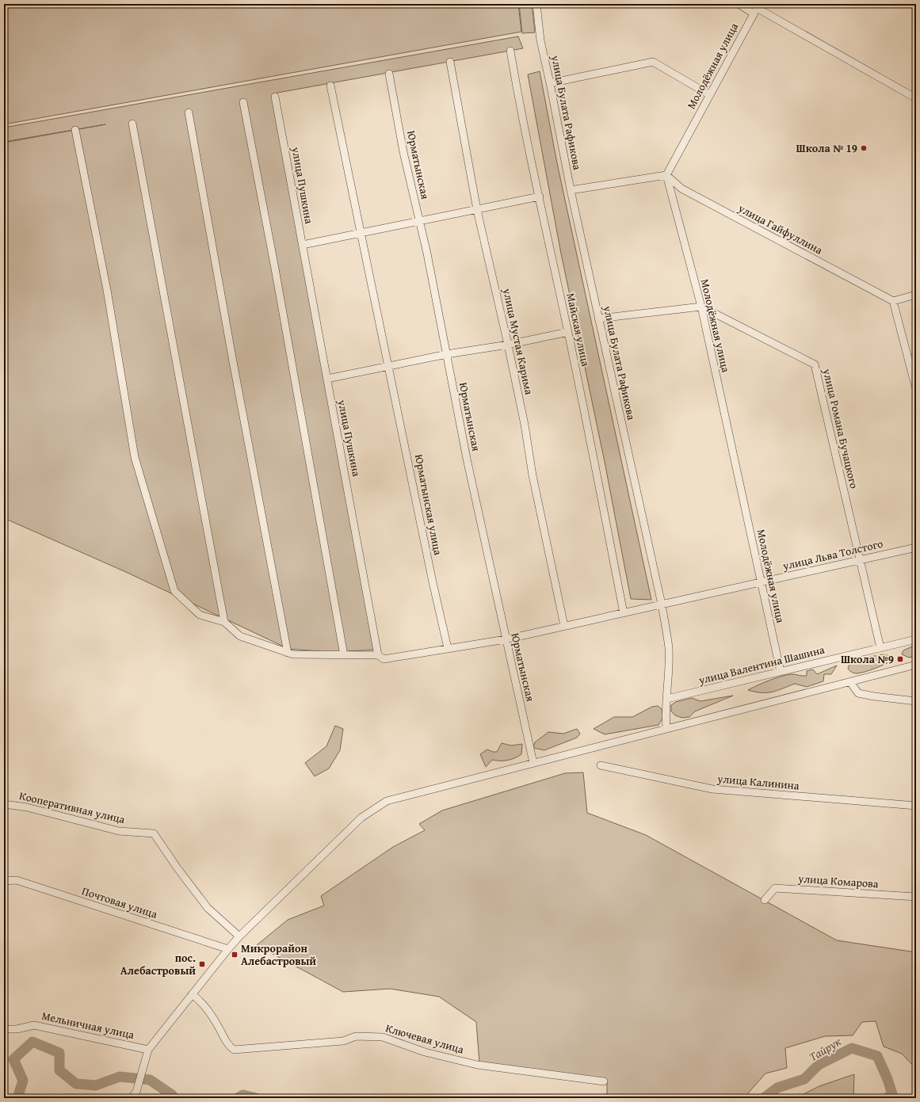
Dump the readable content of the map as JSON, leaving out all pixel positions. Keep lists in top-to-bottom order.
{
  "streets": {
    "street": [
      "Молодёжная улица",
      "улица Булата Рафикова",
      "Юрматынская",
      "улица Пушкина",
      "улица Гайфуллина",
      "Майская улица",
      "улица Мустая Карима",
      "улица Романа Бучацкого",
      "Юрматынская улица",
      "улица Льва Толстого",
      "улица Валентина Шашина",
      "улица Калинина",
      "Кооперативная улица",
      "улица Комарова",
      "Почтовая улица",
      "Мельничная улица",
      "Ключевая улица"
    ]
  },
  "crossings": [
    ["Молодёжная улица", "улица Гайфуллина"],
    ["Молодёжная улица", "улица Романа Бучацкого"],
    ["Молодёжная улица", "улица Льва Толстого"],
    ["Молодёжная улица", "улица Валентина Шашина"],
    ["улица Булата Рафикова", "улица Льва Толстого"],
    ["улица Булата Рафикова", "улица Валентина Шашина"],
    ["Юрматынская", "улица Льва Толстого"],
    ["Майская улица", "улица Льва Толстого"],
    ["улица Мустая Карима", "улица Льва Толстого"],
    ["улица Романа Бучацкого", "улица Льва Толстого"],
    ["улица Романа Бучацкого", "улица Валентина Шашина"]
  ],
  "water": ["Тайрук"],
  "places": {
    "other": ["Школа № 19"],
    "transit": ["Школа №9", "Микрорайон Алебастровый", "пос. Алебастровый"]
  }
}
